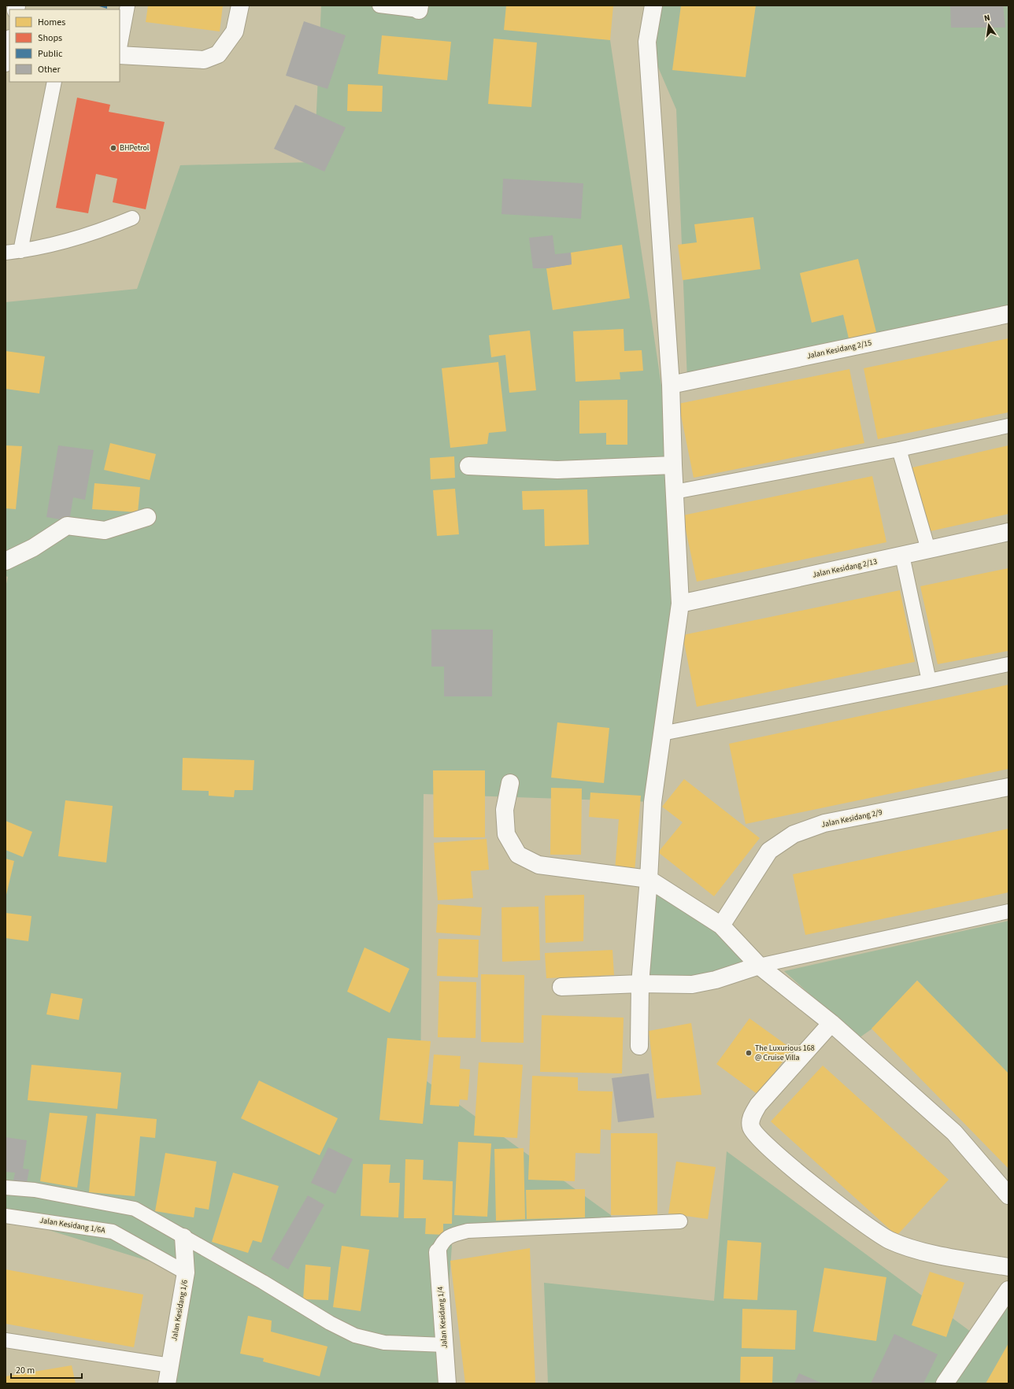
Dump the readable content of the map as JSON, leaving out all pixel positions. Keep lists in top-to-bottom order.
{
  "streets": {
    "street": [
      "Jalan Kesidang 2/15",
      "Jalan Kesidang 2/13",
      "Jalan Kesidang 2/9",
      "Jalan Kesidang 1/6",
      "Jalan Kesidang 1/4"
    ],
    "lane": ["Jalan Kesidang 1/6A"]
  },
  "crossings": [
    ["Jalan Kesidang 1/6A", "Jalan Kesidang 1/6"]
  ],
  "places": ["BHPetrol", "The Luxurious 168 @ Cruise Villa"],
  "legend": [
    "Homes",
    "Shops",
    "Public",
    "Other"
  ],
  "scale_bar": "20 m",
  "north": "top"
}
